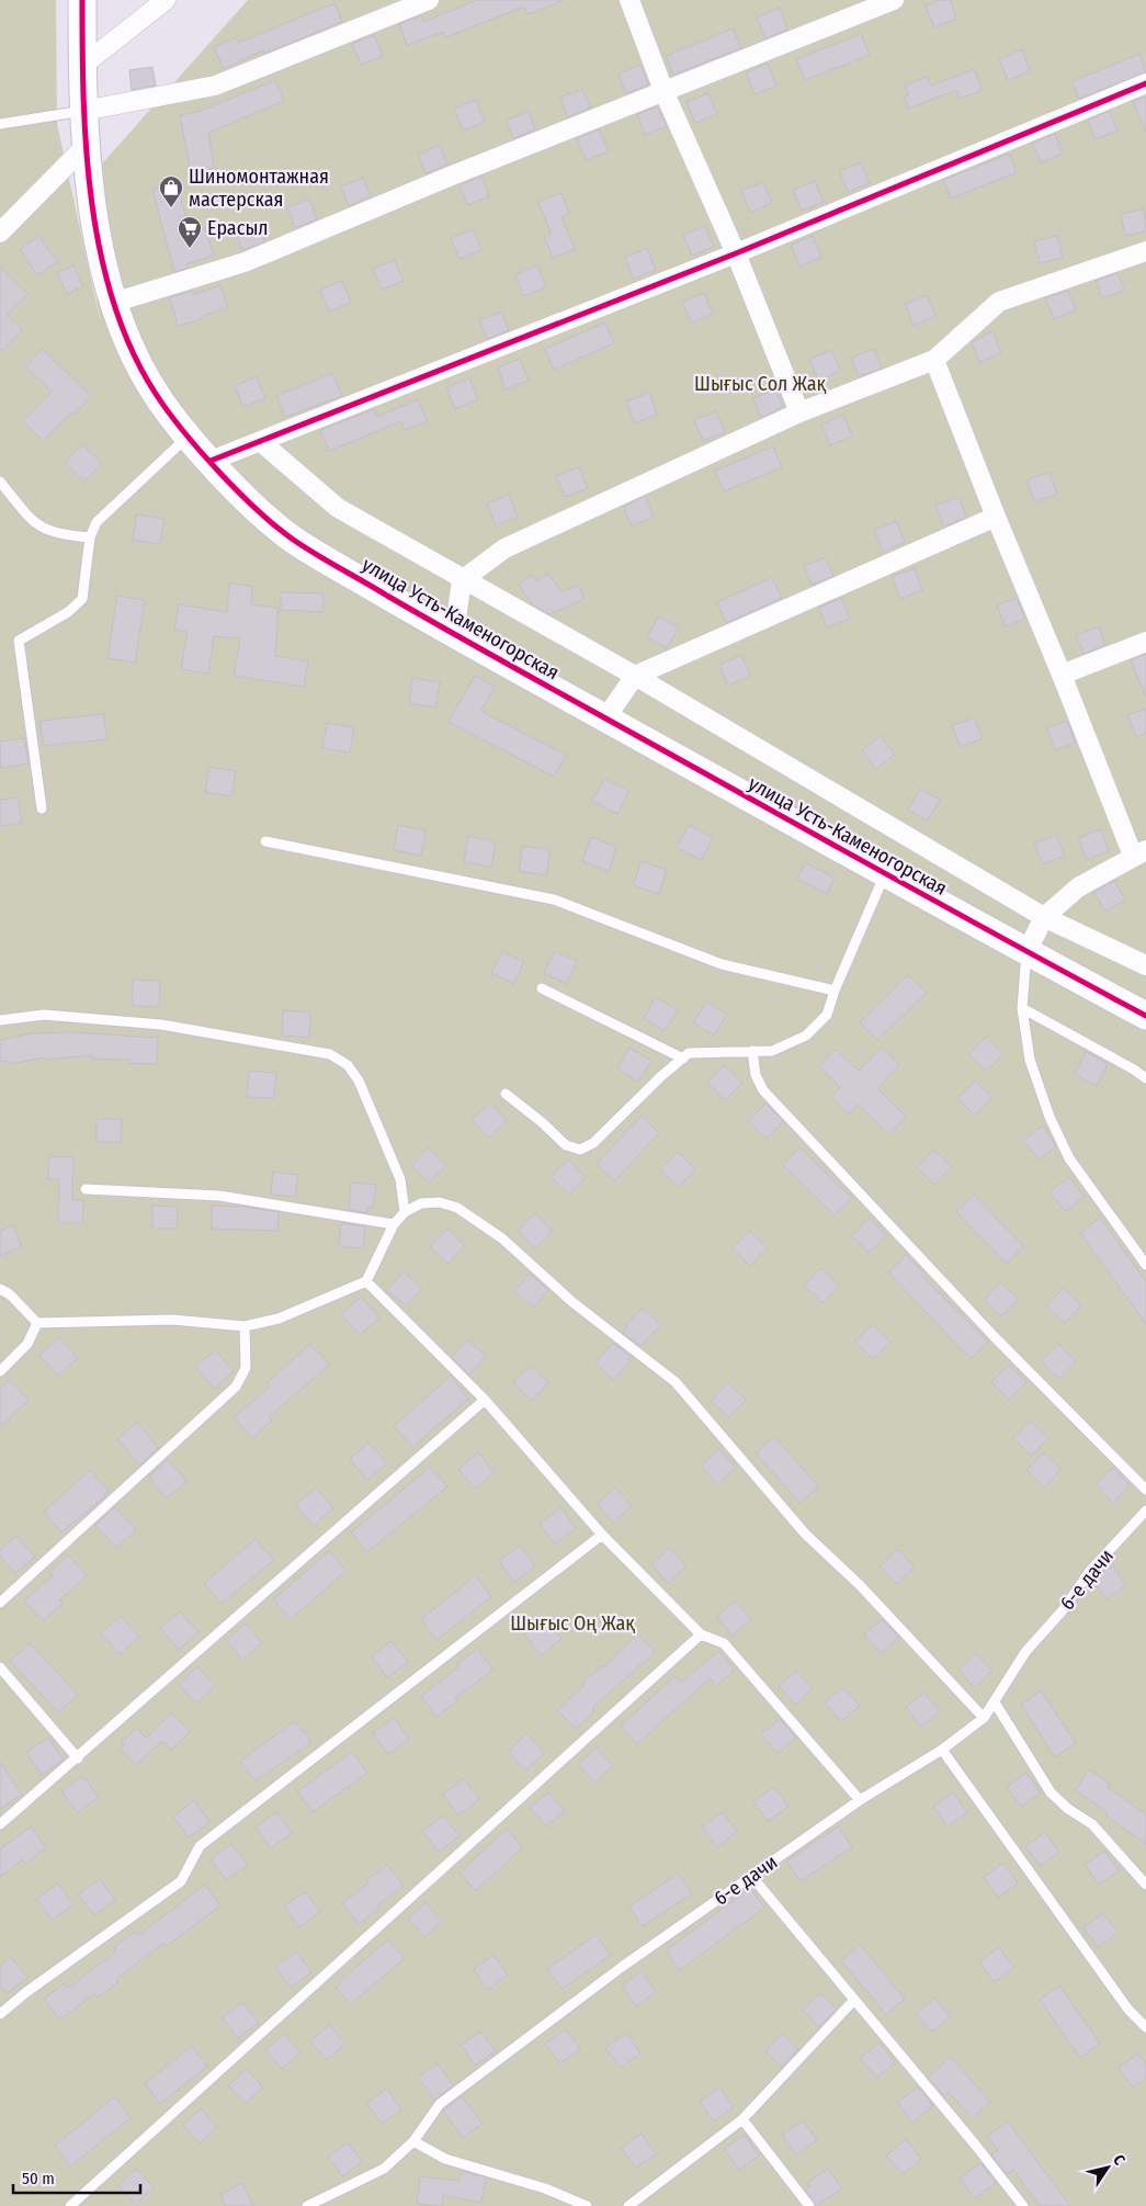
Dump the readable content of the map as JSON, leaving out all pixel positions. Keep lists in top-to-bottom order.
{
  "streets": {
    "street": ["улица Усть-Каменогорская"],
    "lane": ["6-е дачи"]
  },
  "parks": ["Шығыс Сол Жақ", "Шығыс Оң Жақ"],
  "places": {
    "shop": ["Шиномонтажная мастерская"],
    "supermarket": ["Ерасыл"]
  },
  "scale_bar": "50 m",
  "north": "top right"
}
